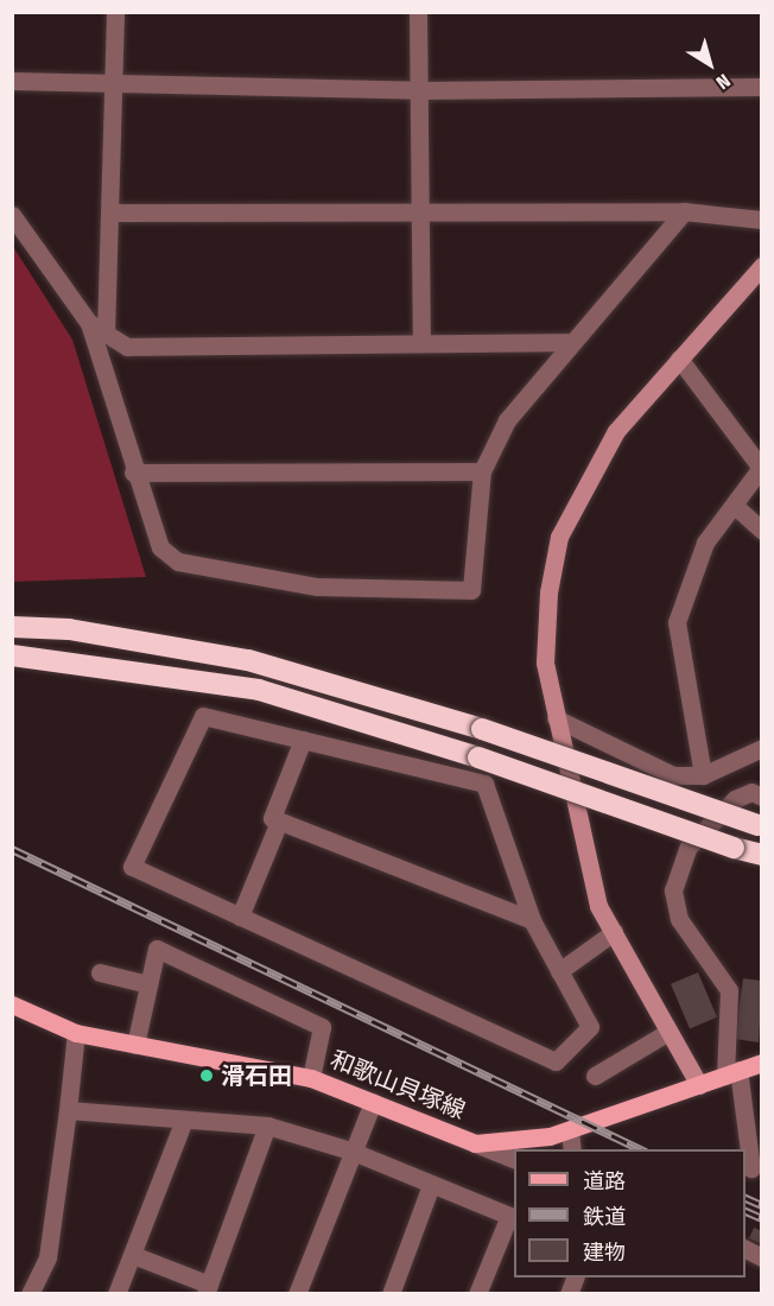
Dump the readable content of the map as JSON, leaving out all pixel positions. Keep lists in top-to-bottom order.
{
  "streets": {
    "main road": ["和歌山貝塚線"]
  },
  "places": ["滑石田"],
  "legend": ["道路", "鉄道", "建物"],
  "north": "bottom right"
}
